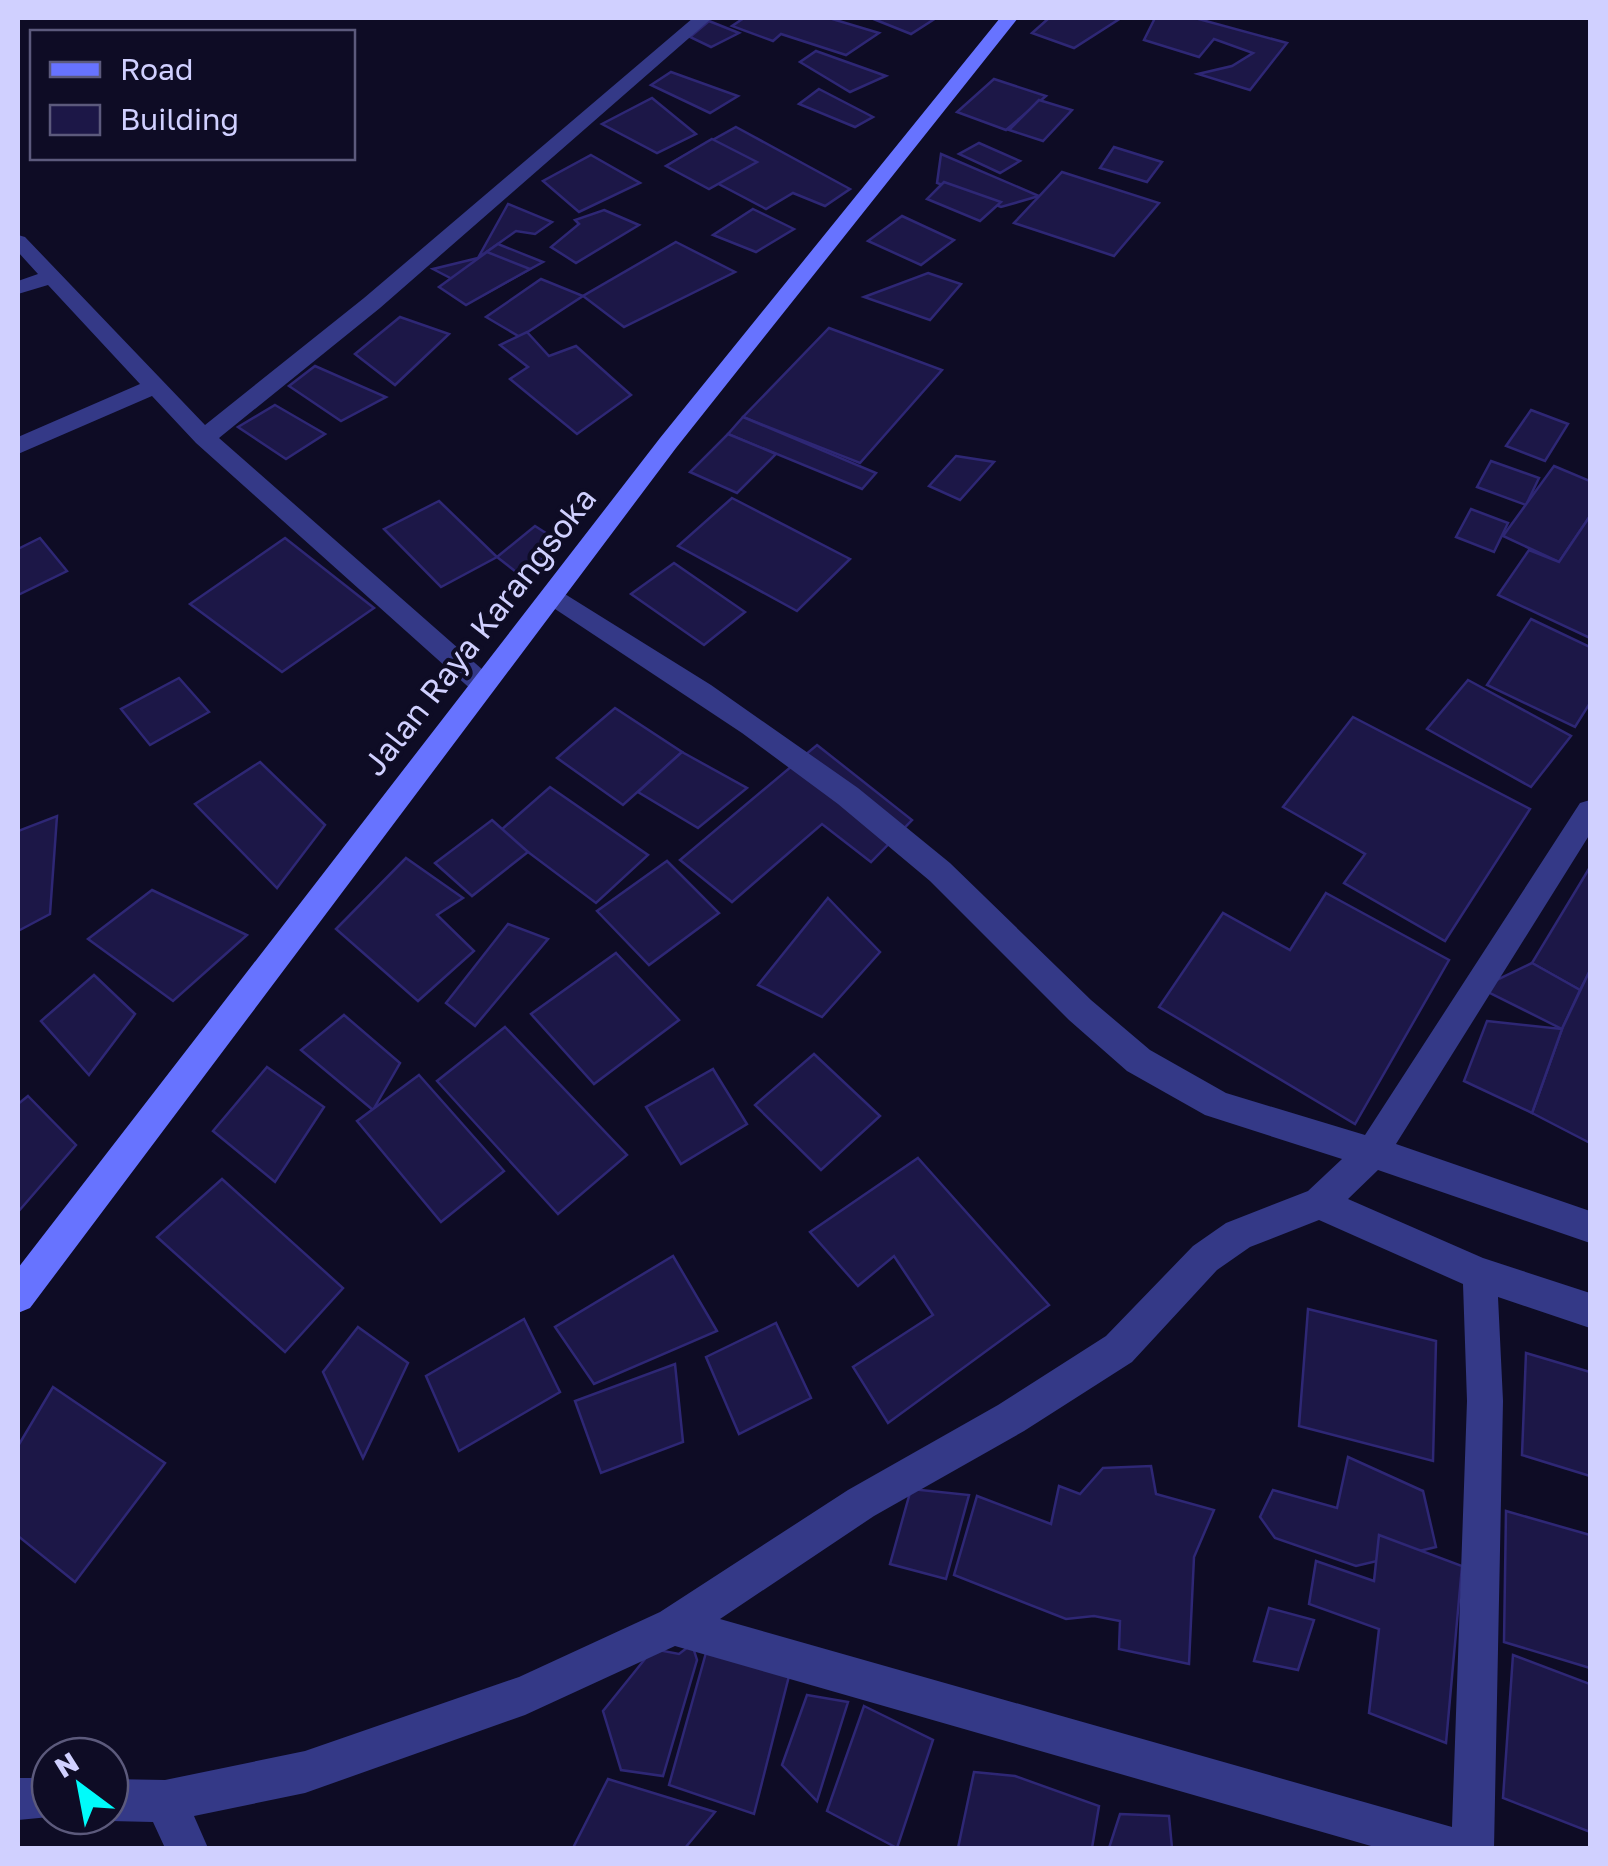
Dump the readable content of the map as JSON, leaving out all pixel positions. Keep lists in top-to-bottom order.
{
  "streets": {
    "main road": ["Jalan Raya Karangsoka"]
  },
  "legend": ["Road", "Building"],
  "north": "top left"
}
